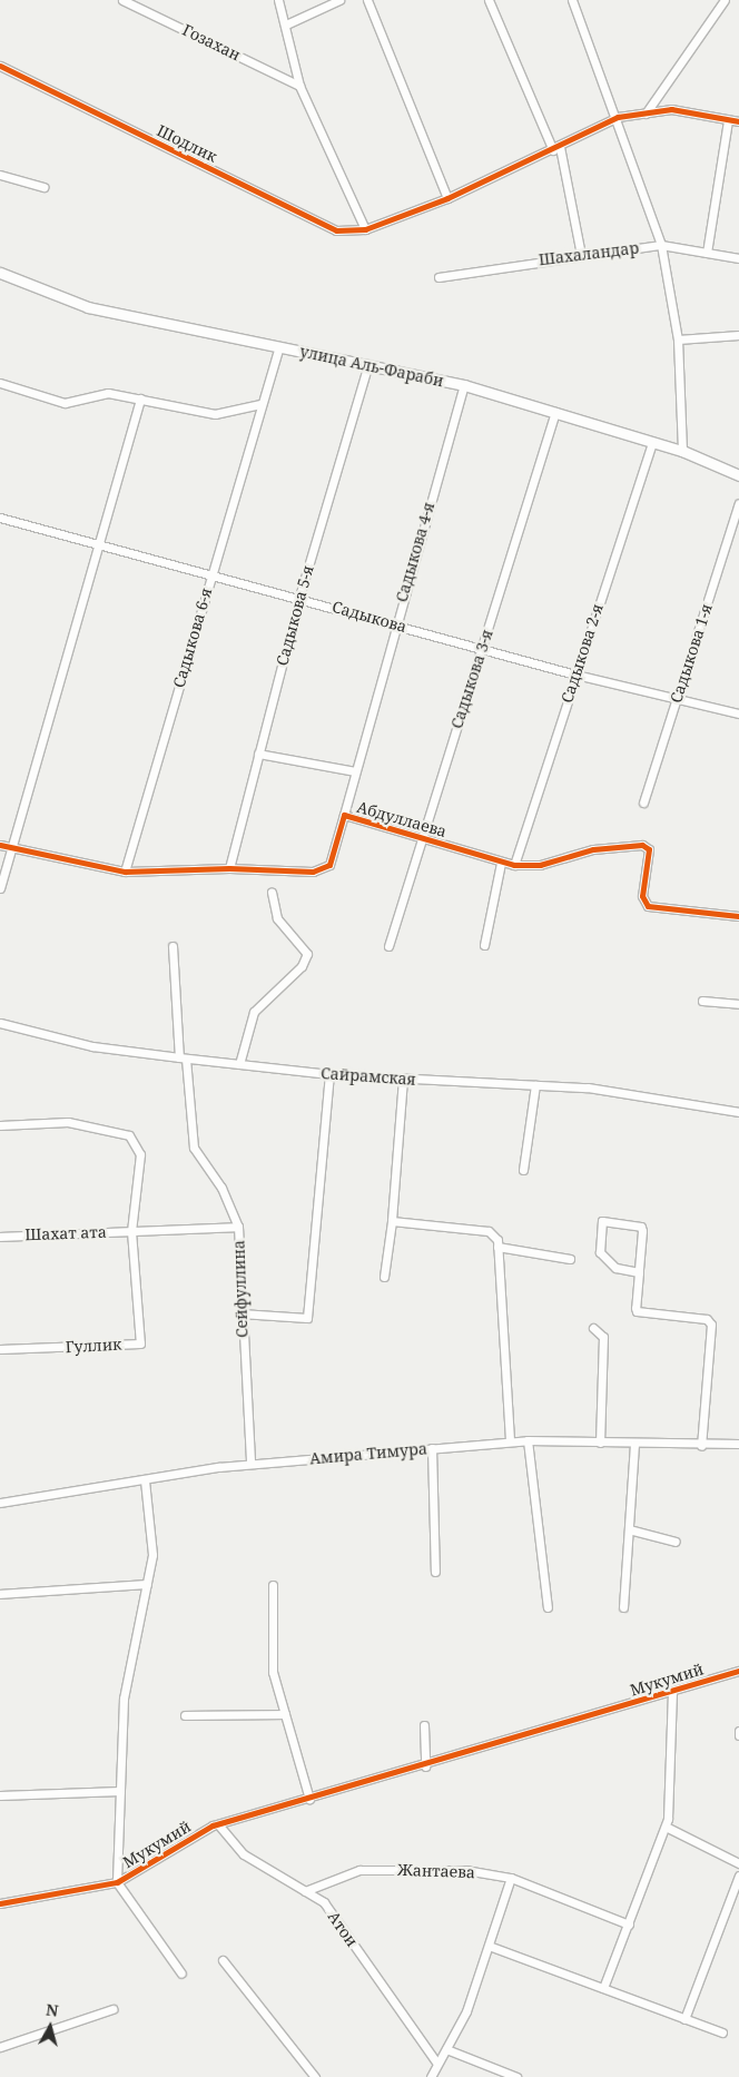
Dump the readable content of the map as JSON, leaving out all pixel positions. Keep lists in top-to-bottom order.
{
  "streets": {
    "main road": ["улица Аль-Фараби"],
    "street": [
      "Гозахан",
      "Шодлик",
      "Шахаландар",
      "Садыкова 4-я",
      "Садыкова 5-я",
      "Садыкова",
      "Садыкова 6-я",
      "Садыкова 2-я",
      "Садыкова 1-я",
      "Садыкова 3-я",
      "Абдуллаева",
      "Сайрамская",
      "Шахат ата",
      "Сейфуллина",
      "Гуллик",
      "Амира Тимура",
      "Мукумий",
      "Жантаева",
      "Атои"
    ]
  },
  "crossings": [
    ["улица Аль-Фараби", "Садыкова 4-я"],
    ["улица Аль-Фараби", "Садыкова 5-я"],
    ["улица Аль-Фараби", "Садыкова 6-я"],
    ["улица Аль-Фараби", "Садыкова 2-я"],
    ["улица Аль-Фараби", "Садыкова 3-я"],
    ["Садыкова 4-я", "Садыкова"],
    ["Садыкова 4-я", "Абдуллаева"],
    ["Садыкова 5-я", "Садыкова"],
    ["Садыкова 5-я", "Абдуллаева"],
    ["Садыкова", "Садыкова 6-я"],
    ["Садыкова", "Садыкова 2-я"],
    ["Садыкова", "Садыкова 1-я"],
    ["Садыкова", "Садыкова 3-я"],
    ["Садыкова 6-я", "Абдуллаева"],
    ["Садыкова 2-я", "Абдуллаева"],
    ["Садыкова 3-я", "Абдуллаева"],
    ["Сайрамская", "Сейфуллина"],
    ["Шахат ата", "Сейфуллина"],
    ["Шахат ата", "Гуллик"],
    ["Сейфуллина", "Амира Тимура"],
    ["Мукумий", "Атои"],
    ["Жантаева", "Атои"]
  ],
  "north": "top"
}
